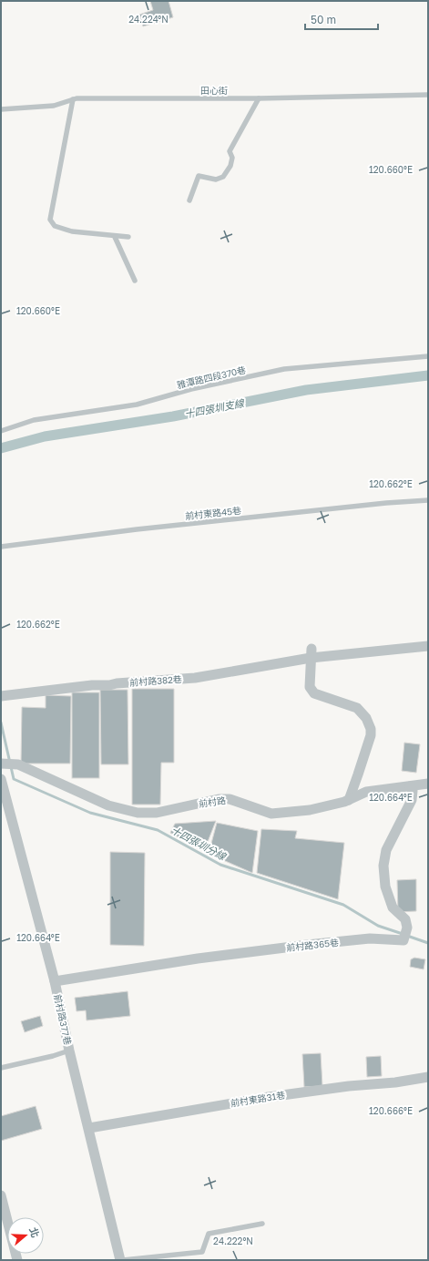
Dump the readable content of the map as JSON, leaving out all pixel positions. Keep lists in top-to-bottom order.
{
  "streets": {
    "street": [
      "前村路382巷",
      "前村路",
      "前村路365巷",
      "前村路377巷",
      "前村東路31巷"
    ],
    "lane": ["田心街", "雅潭路四段370巷", "前村東路45巷"]
  },
  "crossings": [
    ["前村路", "前村路365巷"],
    ["前村路365巷", "前村路377巷"],
    ["前村路377巷", "前村東路31巷"]
  ],
  "water": ["十四張圳支線", "十四張圳分線"],
  "scale_bar": "50 m",
  "north": "right",
  "coordinates": [
    "24.224°N",
    "120.660°E",
    "120.662°E",
    "120.664°E",
    "120.666°E",
    "24.222°N"
  ]
}
